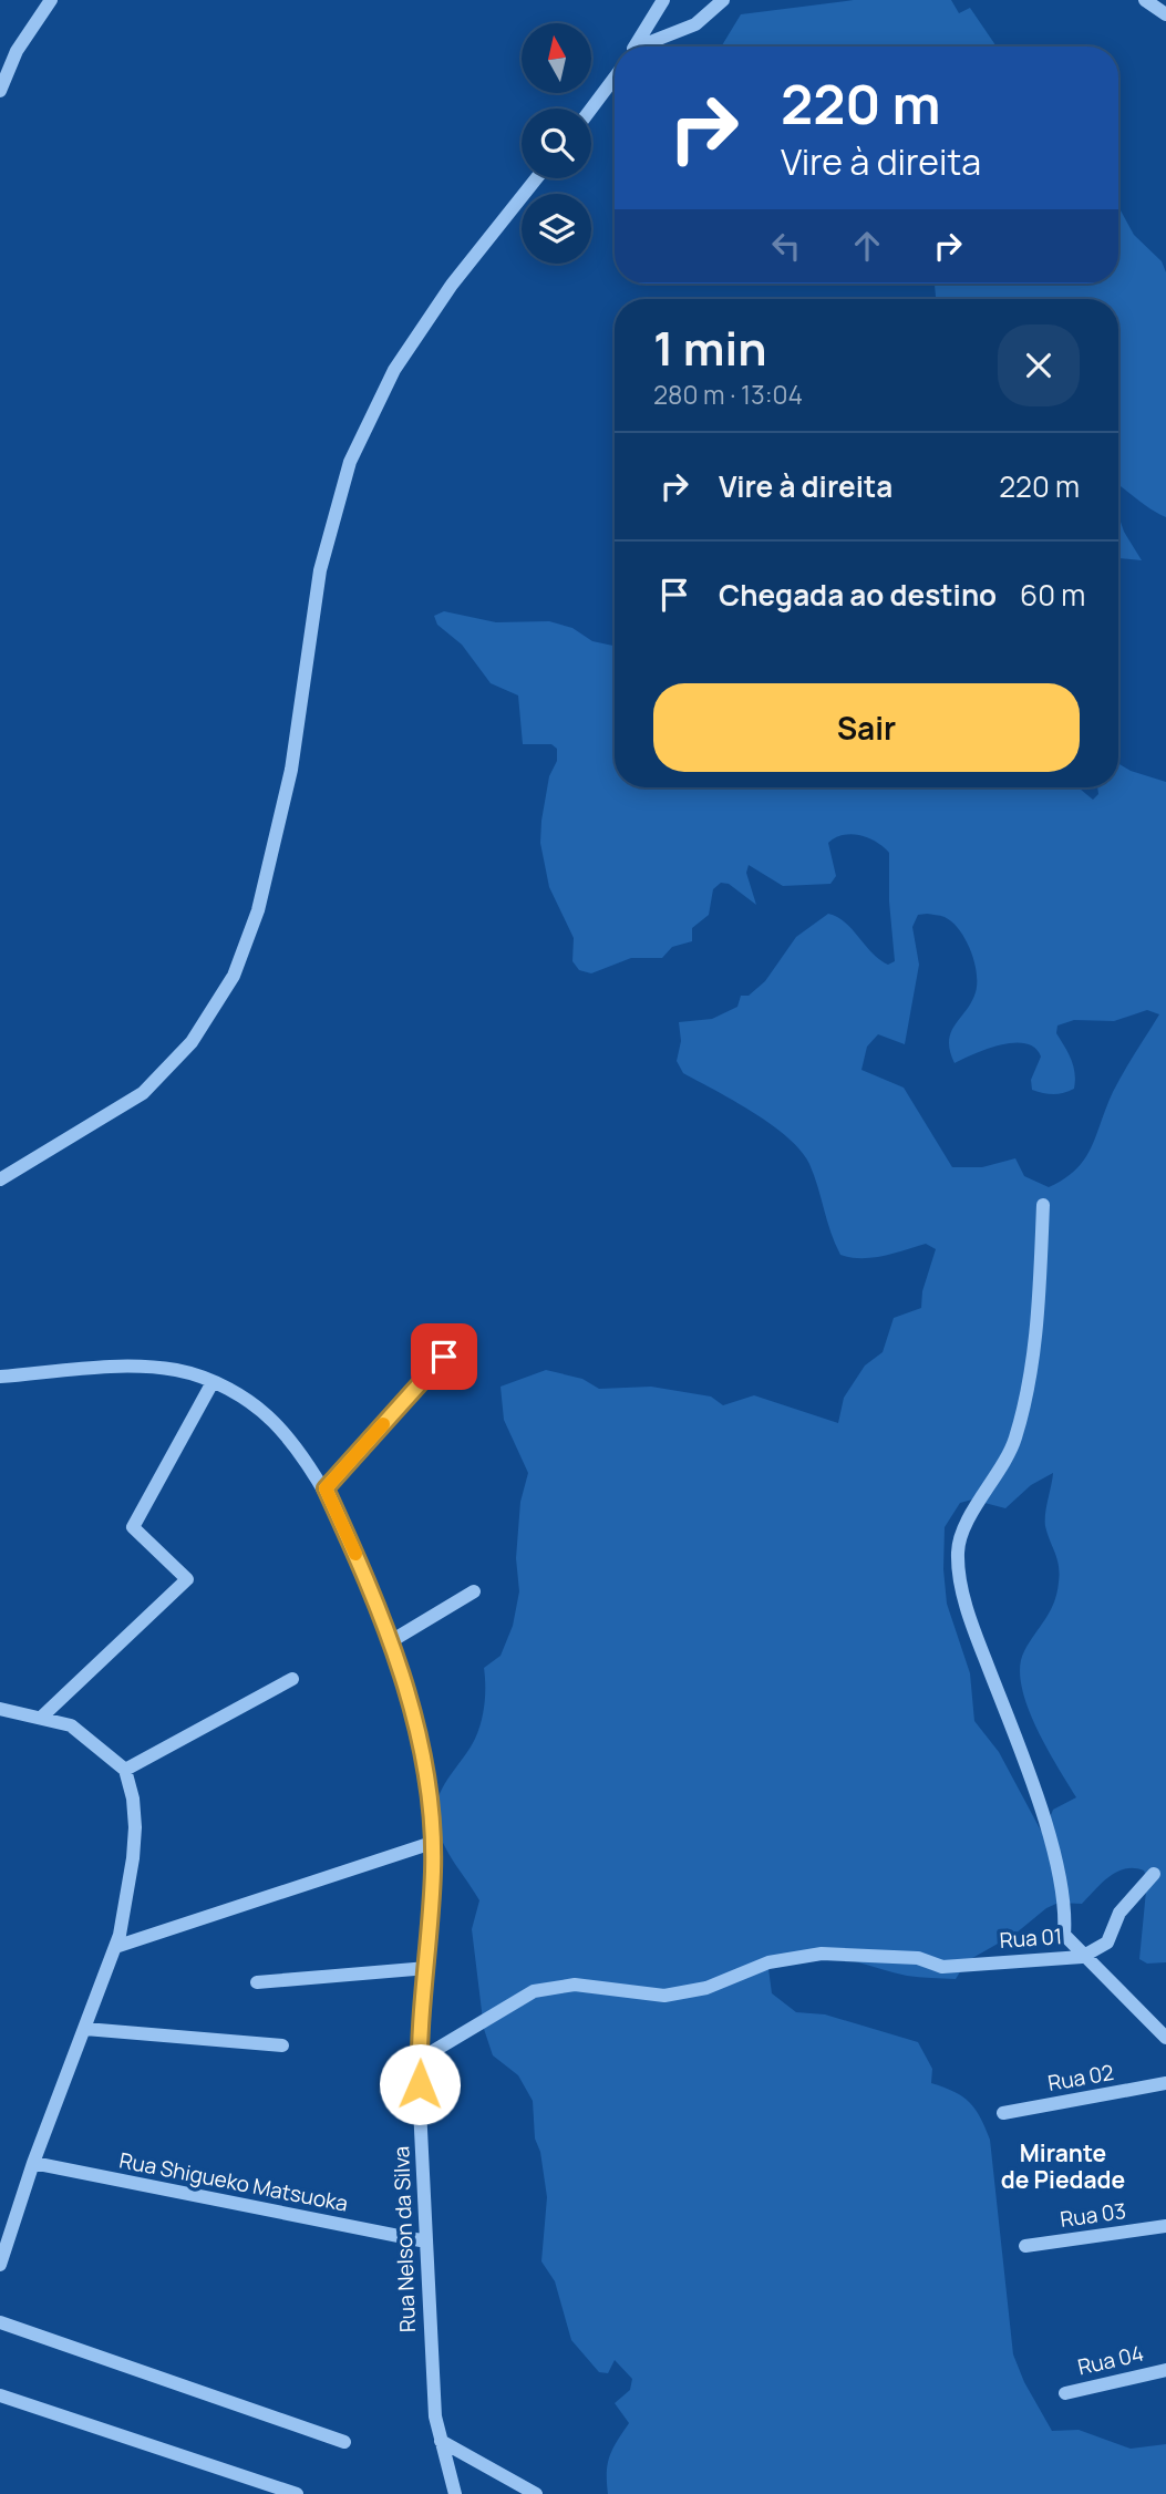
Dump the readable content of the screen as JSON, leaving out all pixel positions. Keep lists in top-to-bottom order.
{
  "streets": {
    "street": [
      "Rua 01",
      "Rua 02",
      "Rua Shigueko Matsuoka",
      "Rua 03",
      "Rua Nelson da Silva",
      "Rua 04"
    ]
  },
  "crossings": [
    ["Rua 01", "Rua Nelson da Silva"],
    ["Rua Shigueko Matsuoka", "Rua Nelson da Silva"]
  ],
  "districts": ["Mirante de Piedade"],
  "north": "top",
  "page": {
    "turn": ["220 m", "Vire à direita"],
    "heading": ["1 min", "280 m · 13:04"],
    "list": [
      {
        "name": "Vire à direita",
        "value": "220 m"
      },
      {
        "name": "Chegada ao destino",
        "value": "60 m"
      }
    ],
    "buttons": "Sair"
  }
}
